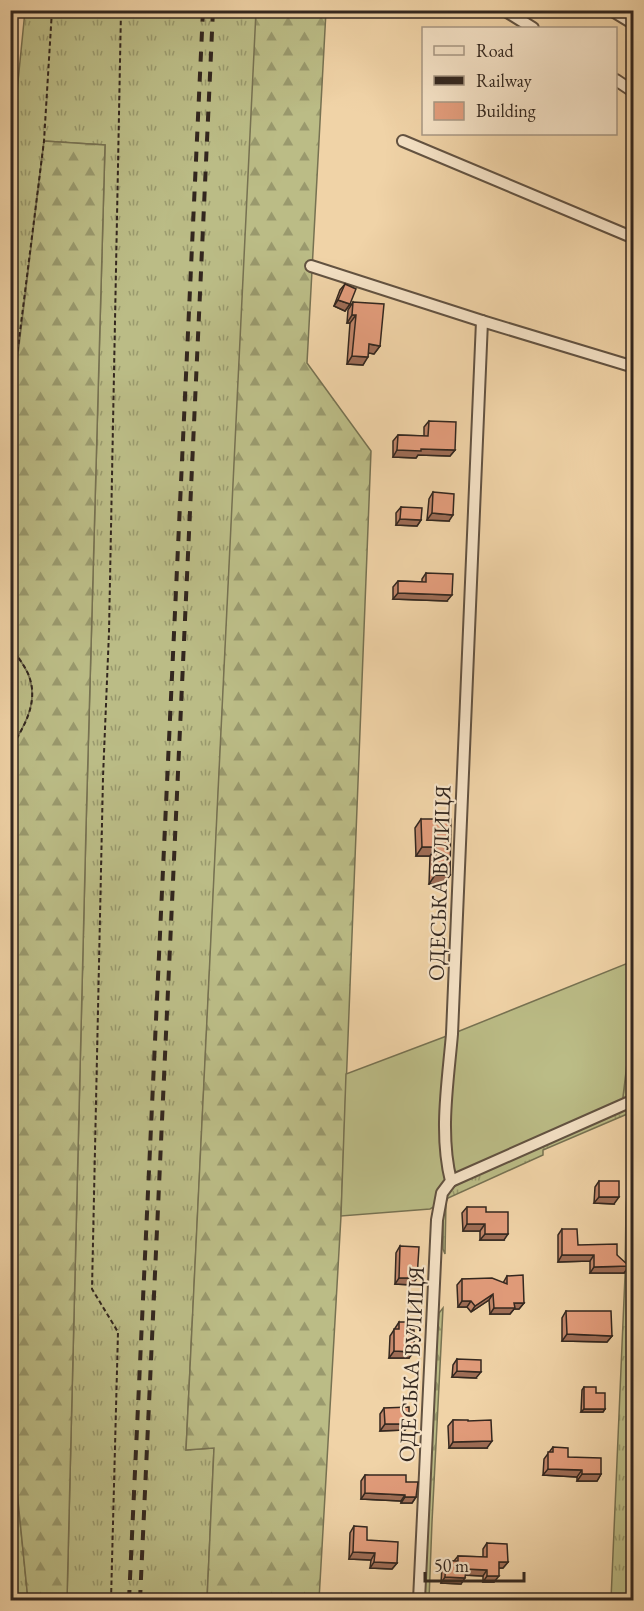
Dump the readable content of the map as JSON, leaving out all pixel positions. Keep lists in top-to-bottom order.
{
  "streets": {
    "street": ["ОДЕСЬКА ВУЛИЦЯ"]
  },
  "legend": ["Road", "Railway", "Building"],
  "scale_bar": "50 m"
}
